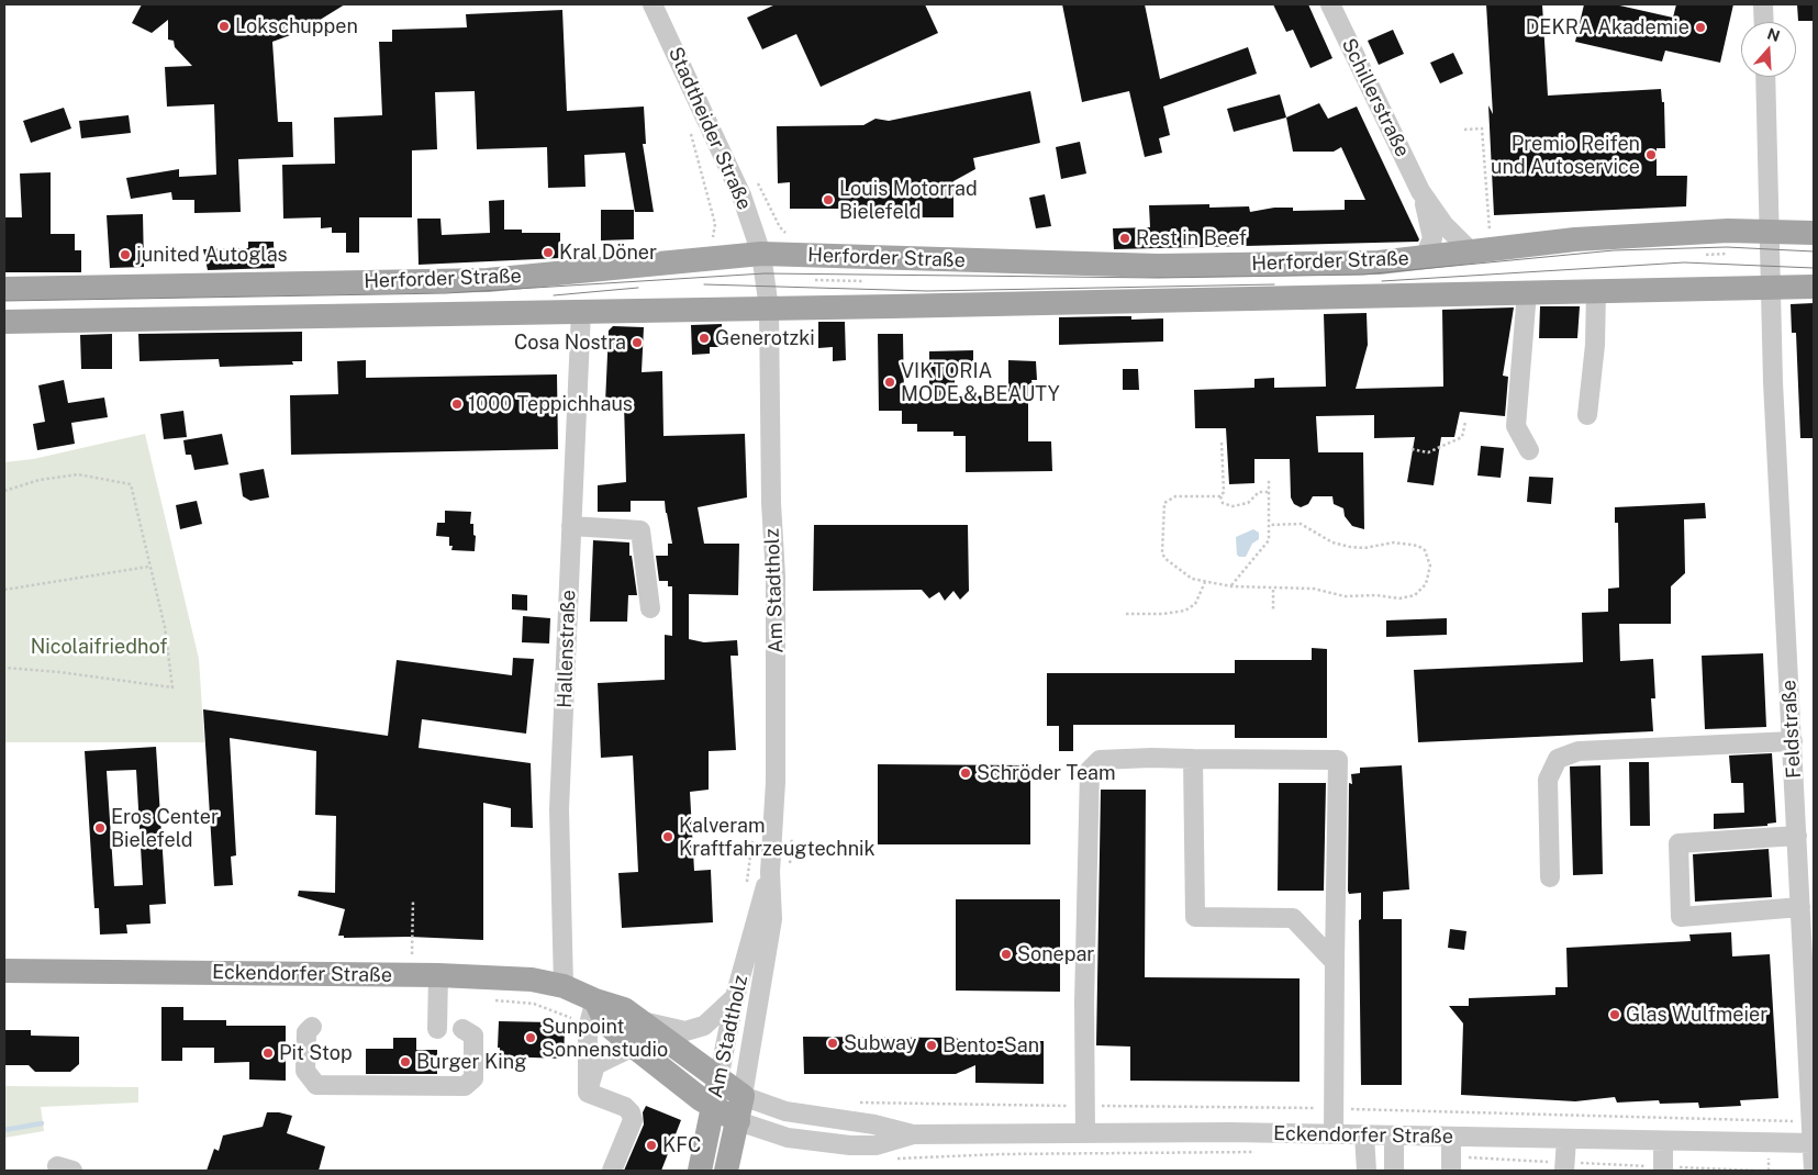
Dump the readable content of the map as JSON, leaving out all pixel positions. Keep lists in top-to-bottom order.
{
  "streets": {
    "main road": ["Herforder Straße", "Am Stadtholz", "Eckendorfer Straße"],
    "street": [
      "Schillerstraße",
      "Stadtheider Straße",
      "Hallenstraße",
      "Feldstraße"
    ]
  },
  "crossings": [
    ["Schillerstraße", "Herforder Straße"],
    ["Stadtheider Straße", "Herforder Straße"],
    ["Stadtheider Straße", "Am Stadtholz"],
    ["Herforder Straße", "Am Stadtholz"],
    ["Herforder Straße", "Hallenstraße"],
    ["Herforder Straße", "Feldstraße"],
    ["Am Stadtholz", "Eckendorfer Straße"],
    ["Hallenstraße", "Eckendorfer Straße"],
    ["Feldstraße", "Eckendorfer Straße"]
  ],
  "parks": ["Nicolaifriedhof"],
  "places": [
    "Lokschuppen",
    "DEKRA Akademie",
    "Premio Reifen und Autoservice",
    "Louis Motorrad Bielefeld",
    "Rest in Beef",
    "Kral Döner",
    "junited Autoglas",
    "Generotzki",
    "Cosa Nostra",
    "VIKTORIA MODE & BEAUTY",
    "1000 Teppichhaus",
    "Schröder Team",
    "Eros Center Bielefeld",
    "Kalveram Kraftfahrzeugtechnik",
    "Sonepar",
    "Glas Wulfmeier",
    "Sunpoint Sonnenstudio",
    "Subway",
    "Bento-San",
    "Pit Stop",
    "Burger King",
    "KFC"
  ],
  "north": "top"
}
